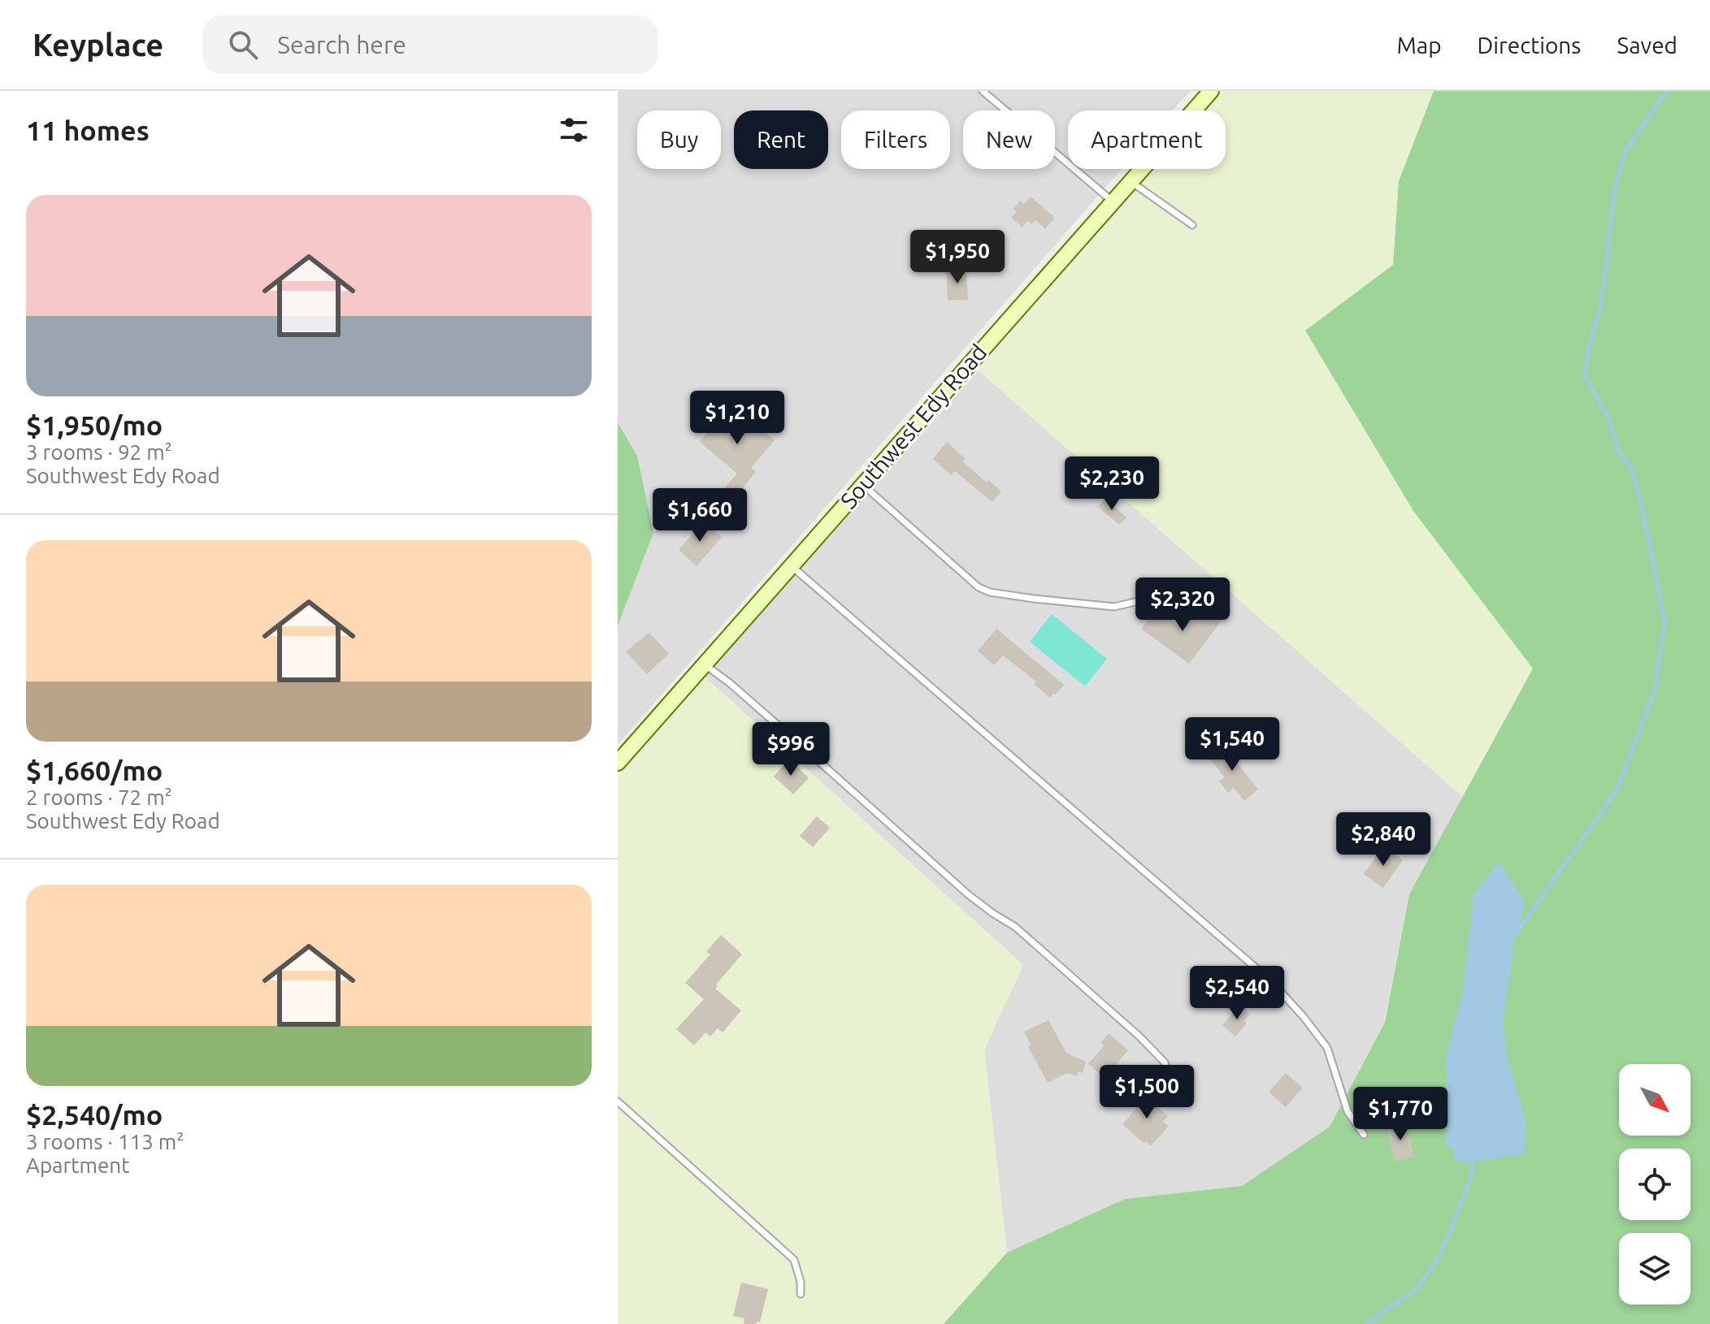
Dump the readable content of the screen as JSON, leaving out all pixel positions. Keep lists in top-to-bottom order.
{
  "streets": {
    "street": ["Southwest Edy Road"]
  },
  "north": "bottom right",
  "page": {
    "header": "Keyplace",
    "search": "Search here",
    "nav": ["Map", "Directions", "Saved"],
    "heading": "11 homes",
    "chip": [
      "Buy",
      "Rent",
      "Filters",
      "New",
      "Apartment"
    ],
    "list": [
      {
        "name": "$1,950/mo",
        "note": "3 rooms · 92 m² · Southwest Edy Road"
      },
      {
        "name": "$1,660/mo",
        "note": "2 rooms · 72 m² · Southwest Edy Road"
      },
      {
        "name": "$2,540/mo",
        "note": "3 rooms · 113 m² · Apartment"
      }
    ],
    "price": [
      "$1,950",
      "$1,210",
      "$2,230",
      "$1,660",
      "$2,320",
      "$1,540",
      "$996",
      "$2,840",
      "$2,540",
      "$1,500",
      "$1,770"
    ]
  }
}
